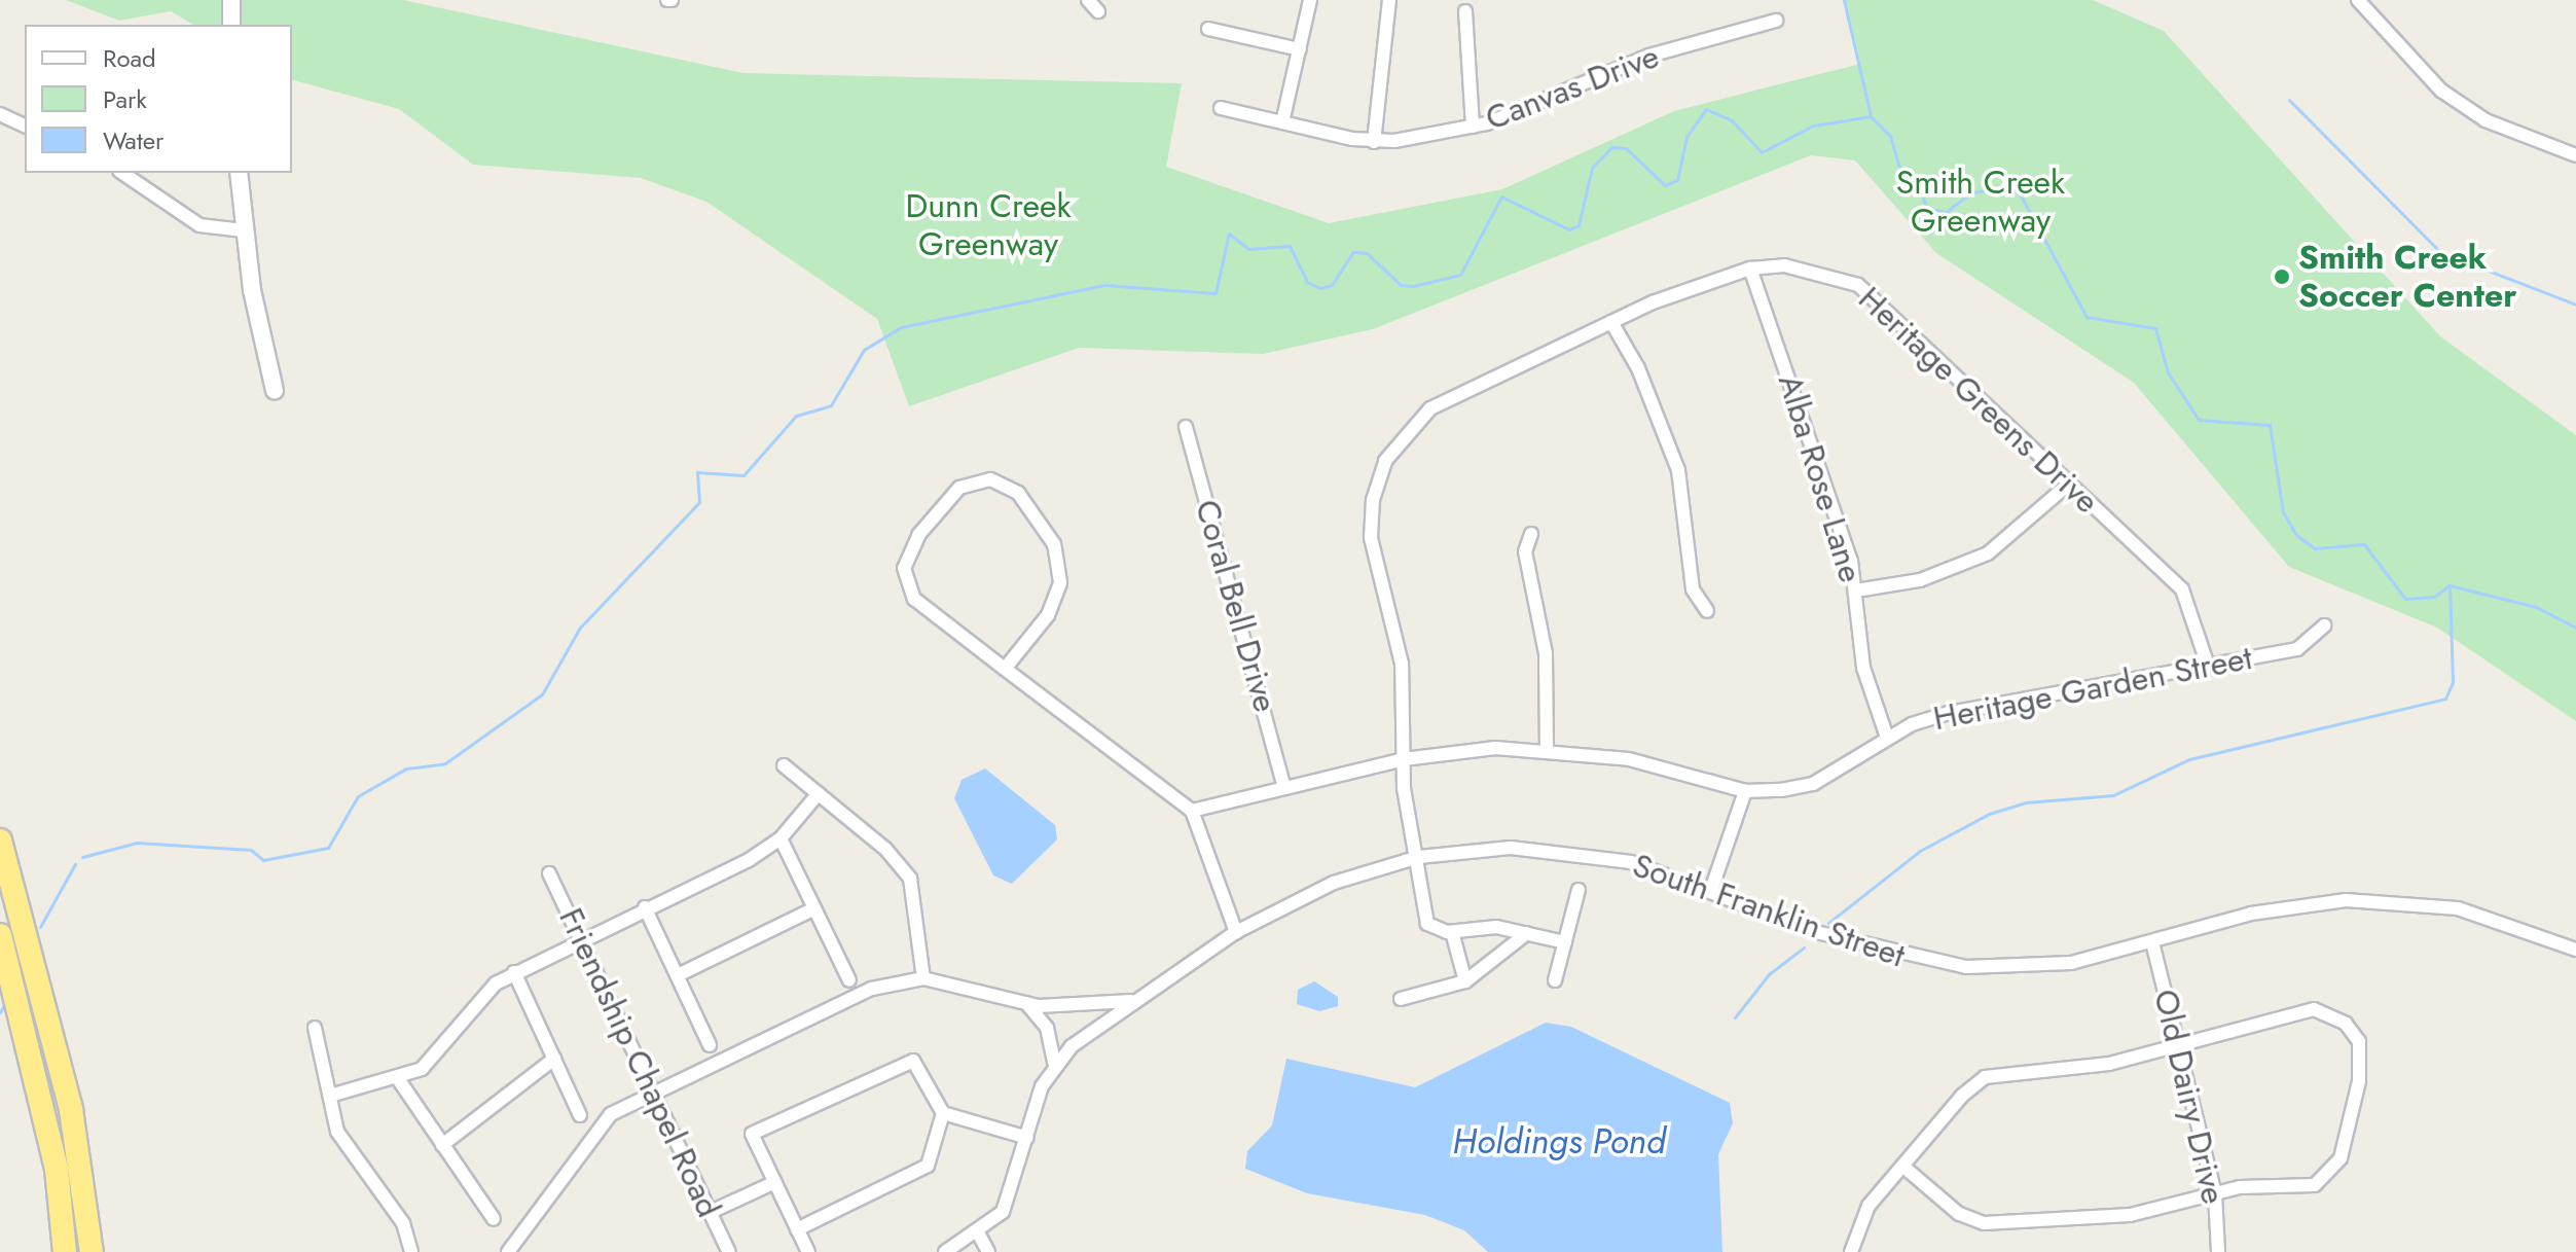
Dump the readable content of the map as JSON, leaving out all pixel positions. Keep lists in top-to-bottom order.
{
  "streets": {
    "street": [
      "Canvas Drive",
      "Heritage Greens Drive",
      "Alba Rose Lane",
      "Coral Bell Drive",
      "Heritage Garden Street",
      "South Franklin Street",
      "Friendship Chapel Road",
      "Old Dairy Drive"
    ]
  },
  "crossings": [
    ["Heritage Greens Drive", "Alba Rose Lane"],
    ["Heritage Greens Drive", "Heritage Garden Street"],
    ["Heritage Greens Drive", "South Franklin Street"],
    ["Alba Rose Lane", "Heritage Garden Street"],
    ["Coral Bell Drive", "Heritage Garden Street"],
    ["South Franklin Street", "Old Dairy Drive"]
  ],
  "water": ["Holdings Pond"],
  "parks": ["Smith Creek Greenway", "Dunn Creek Greenway"],
  "places": ["Smith Creek Soccer Center"],
  "legend": ["Road", "Park", "Water"]
}
